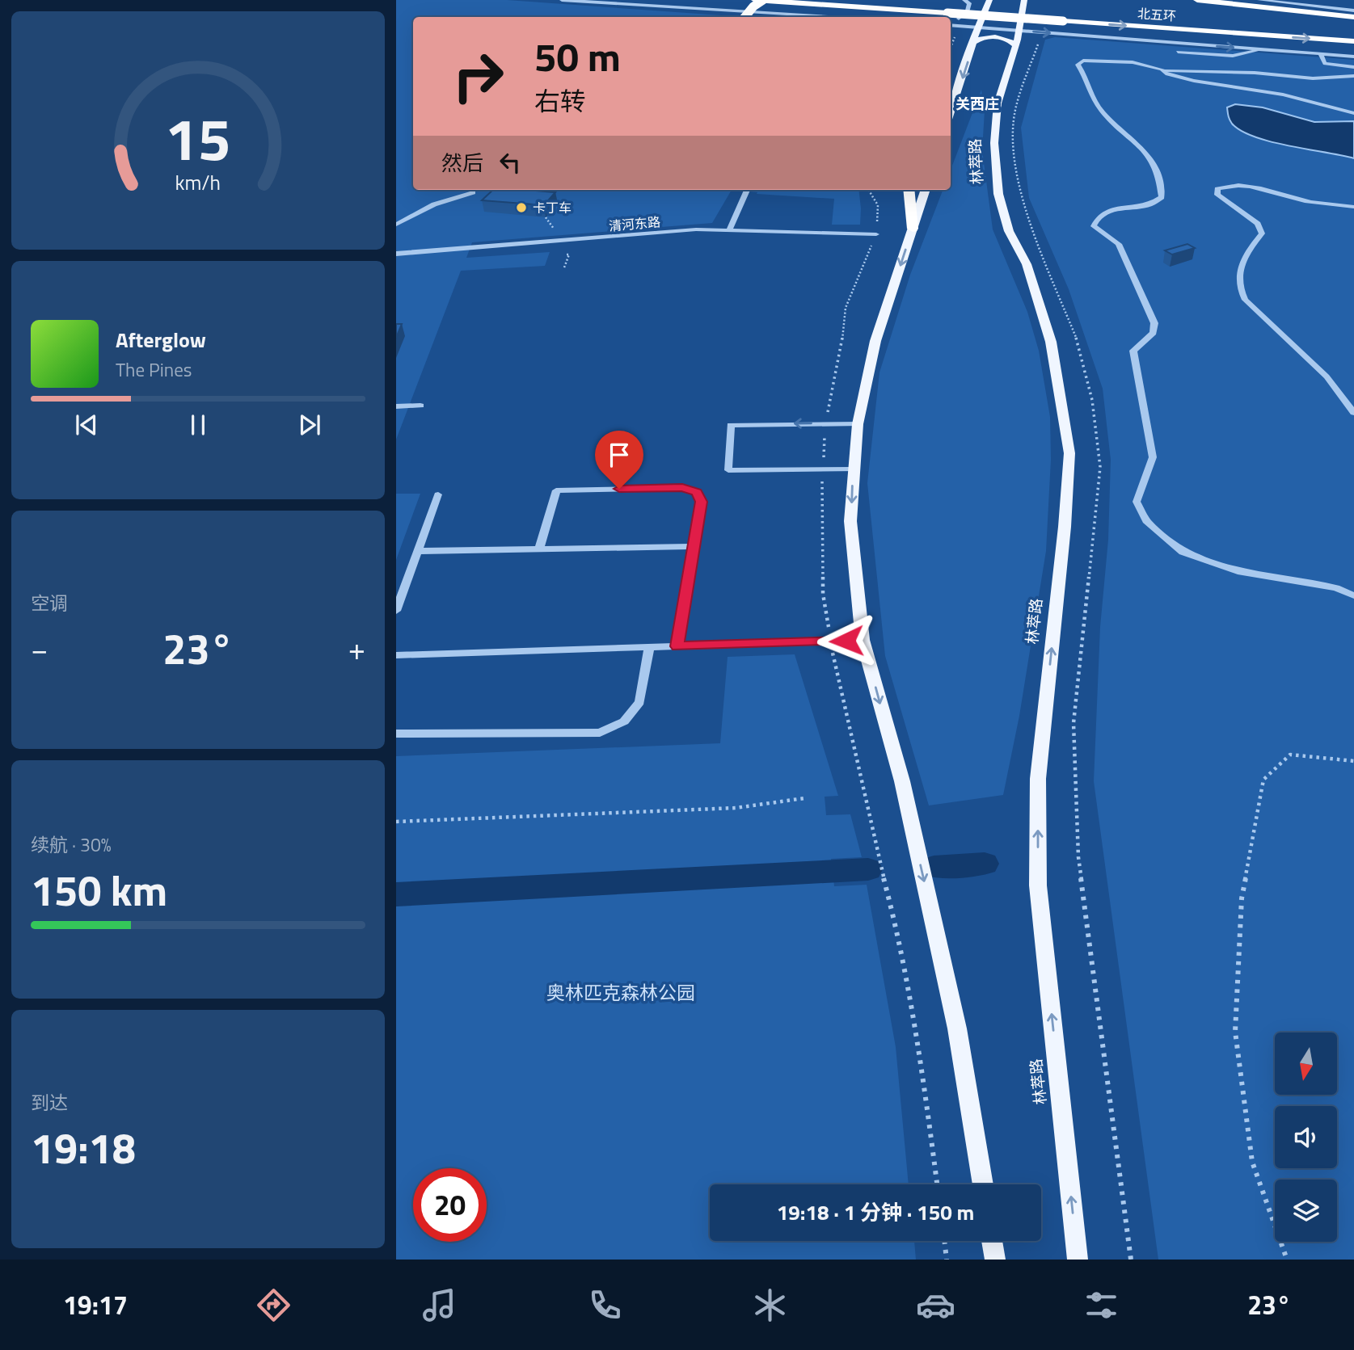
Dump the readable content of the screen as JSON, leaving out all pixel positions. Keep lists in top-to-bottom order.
{
  "streets": {
    "highway": ["北五环"],
    "main road": ["林萃路"],
    "street": ["清河东路"]
  },
  "districts": ["关西庄"],
  "parks": ["奥林匹克森林公园"],
  "places": ["卡丁车"],
  "north": "bottom",
  "page": {
    "turn": ["50 m", "右转"],
    "then": "然后",
    "song": ["Afterglow", "The Pines"],
    "tile": [
      "空调",
      ["续航 · 30%", "150 km"],
      ["到达", "19:18"]
    ],
    "heat": ["−", "23°", "+"],
    "limit": "20",
    "trip": "19:18 · 1 分钟 · 150 m",
    "tabs": ["19:17", "23°"],
    "gauge": ["15", "km/h"]
  }
}
